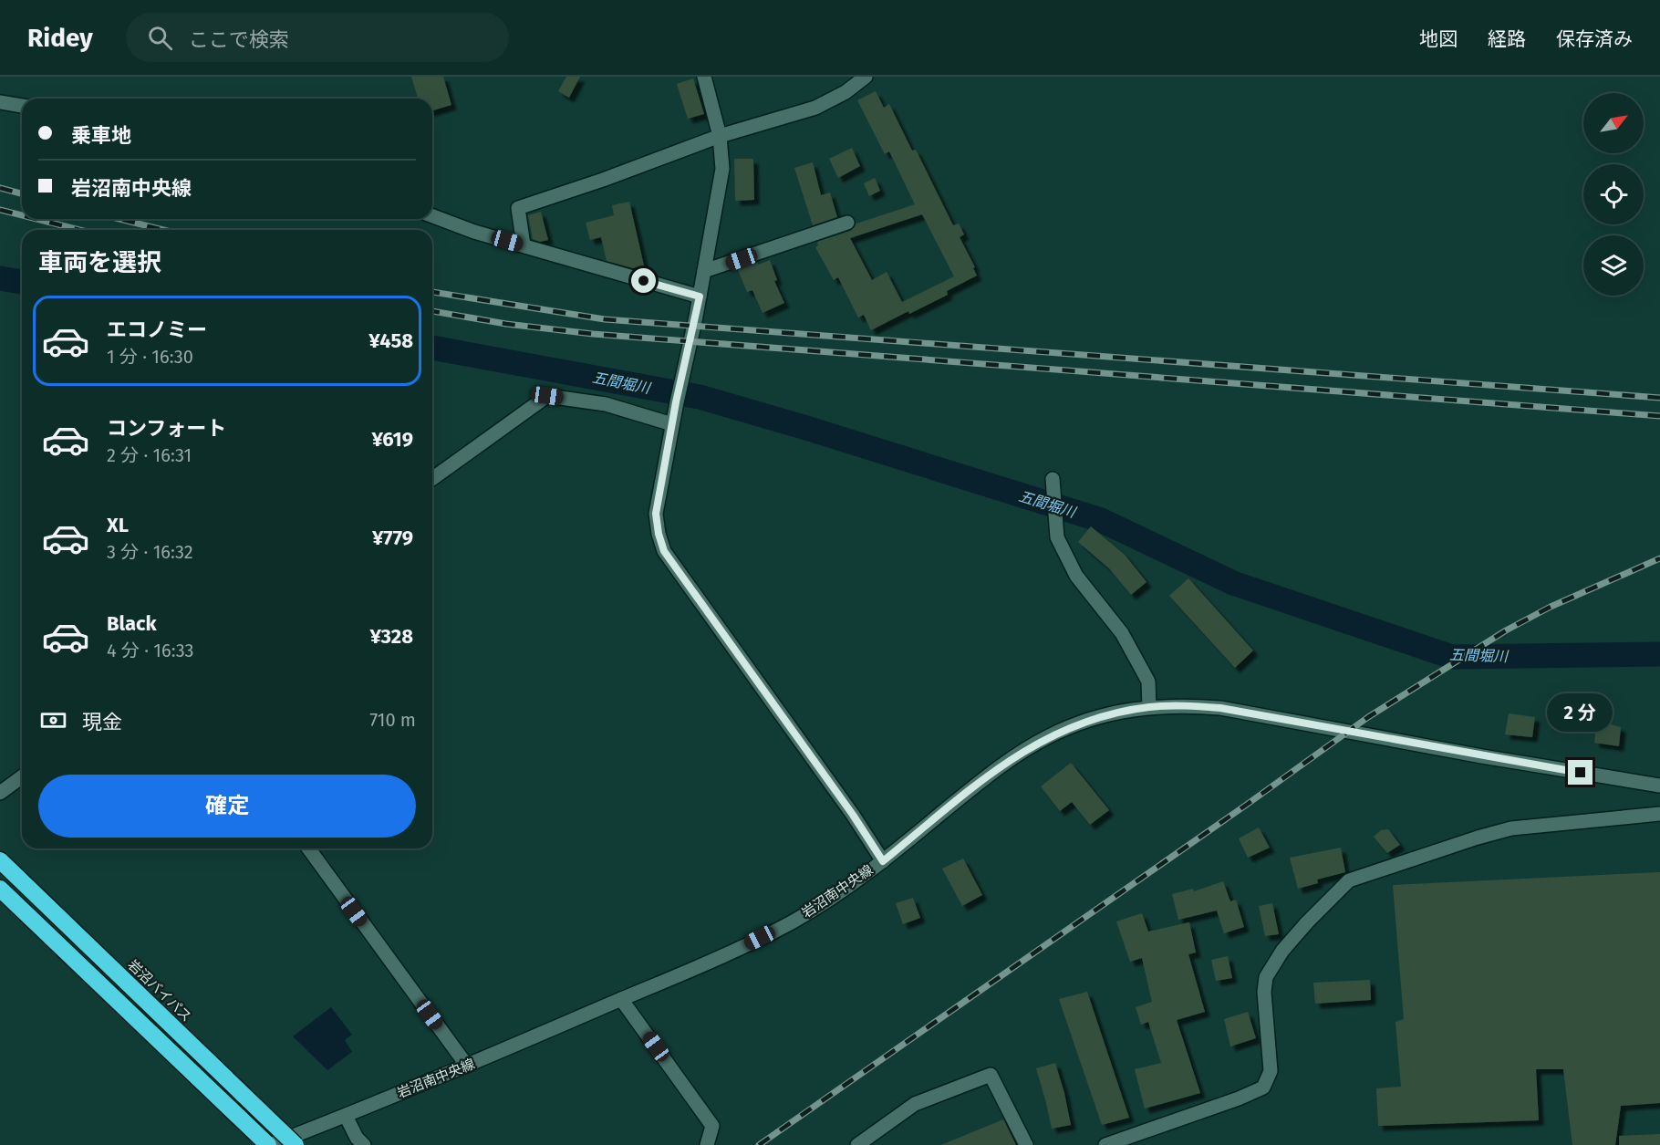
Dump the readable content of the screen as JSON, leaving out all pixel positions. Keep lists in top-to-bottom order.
{
  "streets": {
    "highway": ["岩沼バイパス"],
    "street": ["岩沼南中央線"]
  },
  "water": ["五間堀川"],
  "north": "top right",
  "page": {
    "header": "Ridey",
    "search": "ここで検索",
    "nav": ["地図", "経路", "保存済み"],
    "banner": ["乗車地", "岩沼南中央線"],
    "heading": "車両を選択",
    "list": [
      {
        "name": "エコノミー",
        "note": "1 分 · 16:30",
        "value": "¥458"
      },
      {
        "name": "コンフォート",
        "note": "2 分 · 16:31",
        "value": "¥619"
      },
      {
        "name": "XL",
        "note": "3 分 · 16:32",
        "value": "¥779"
      },
      {
        "name": "Black",
        "note": "4 分 · 16:33",
        "value": "¥328"
      }
    ],
    "pay": ["現金", "710 m"],
    "bubble": "2 分",
    "buttons": "確定"
  }
}
